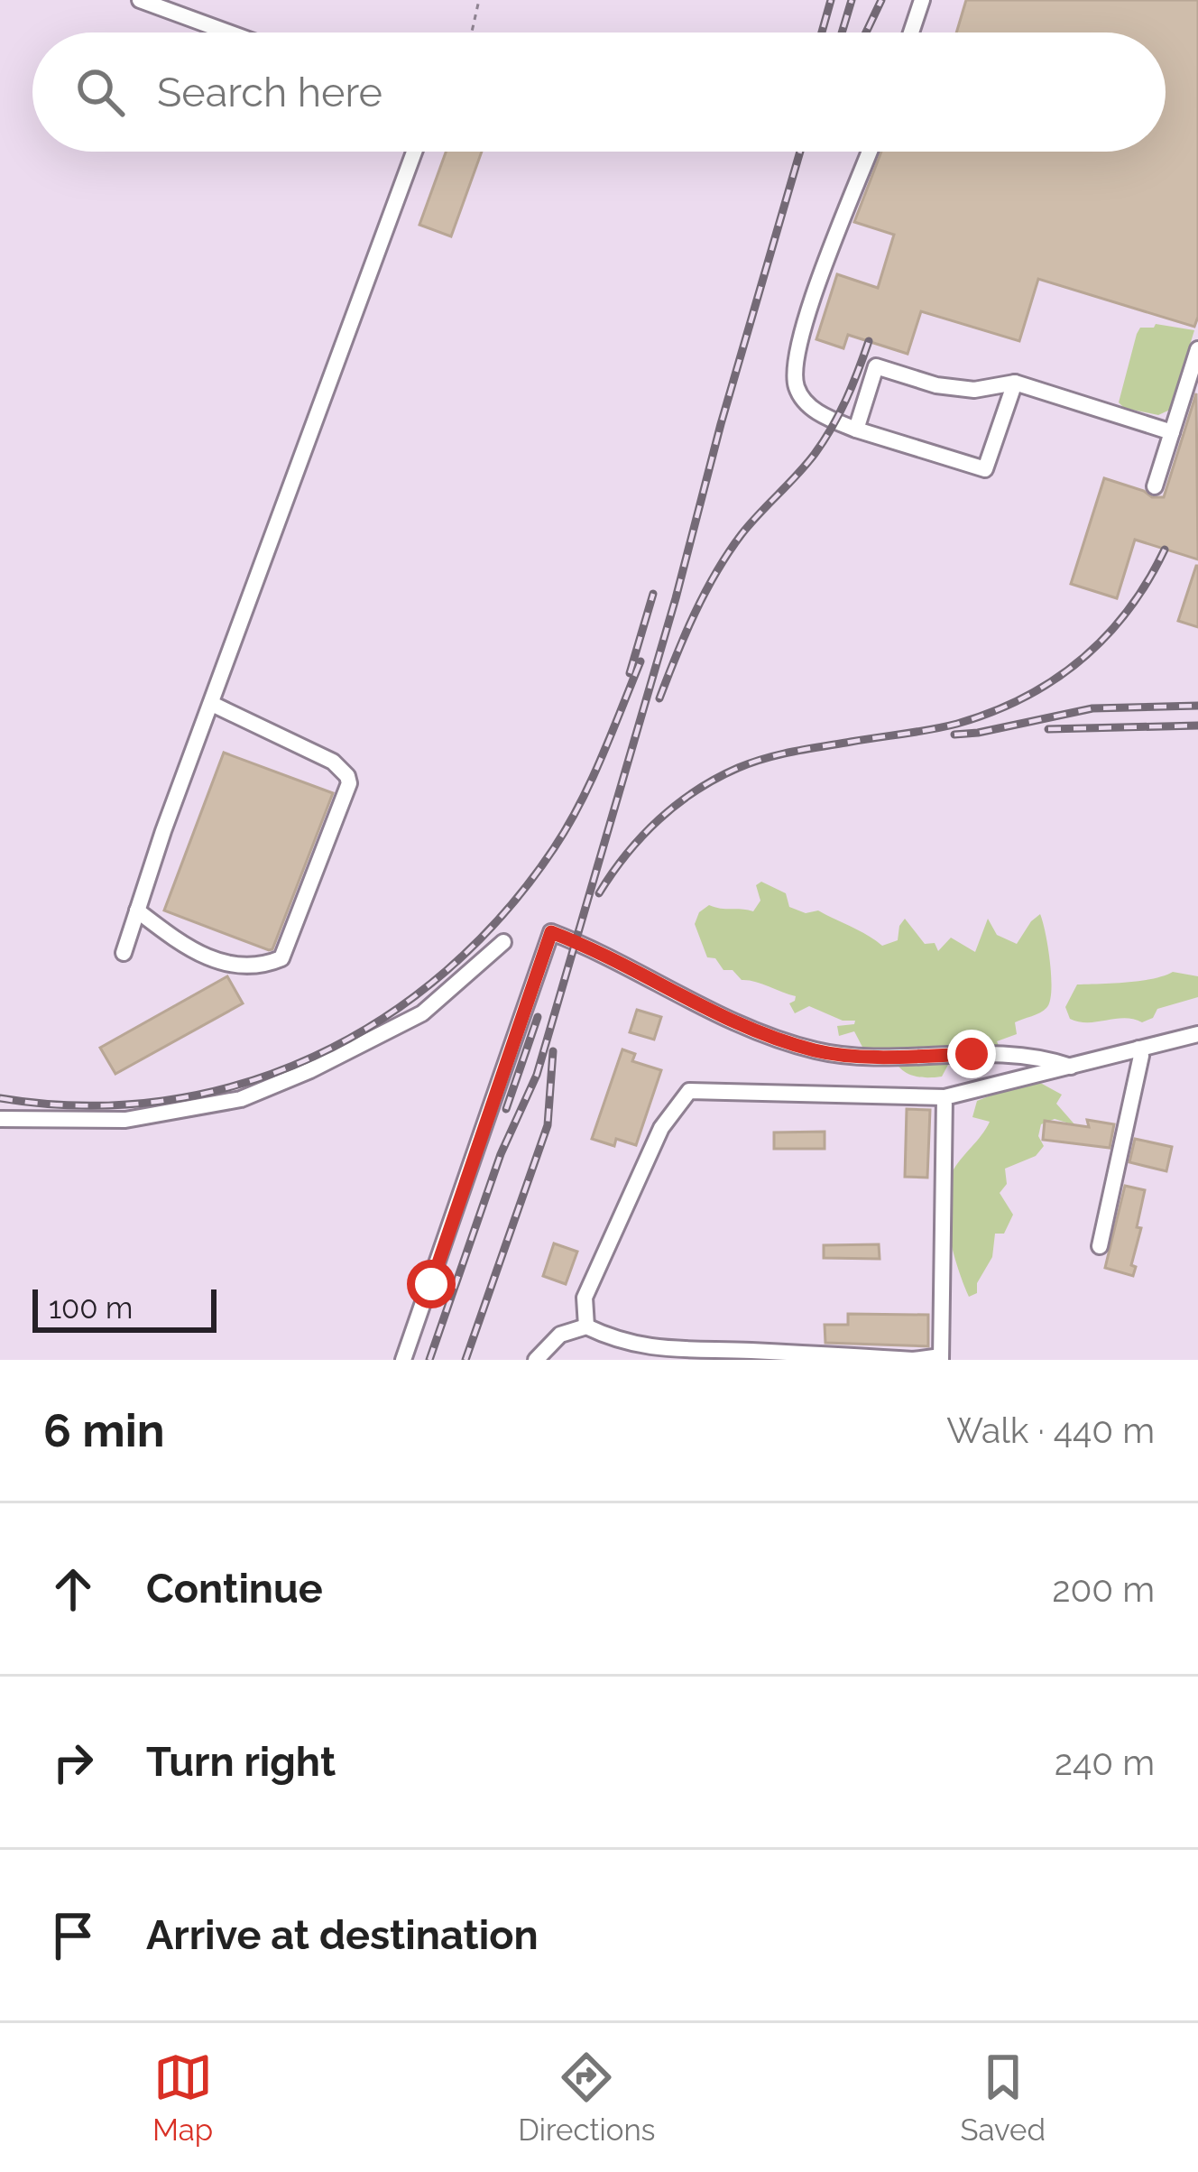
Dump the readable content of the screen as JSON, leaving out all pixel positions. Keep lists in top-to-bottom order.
{
  "scale_bar": "100 m",
  "page": {
    "search": "Search here",
    "scale": "100 m",
    "heading": ["6 min", "Walk · 440 m"],
    "list": [
      ["Continue", "200 m"],
      ["Turn right", "240 m"],
      "Arrive at destination"
    ],
    "nav": ["Map", "Directions", "Saved"]
  }
}
